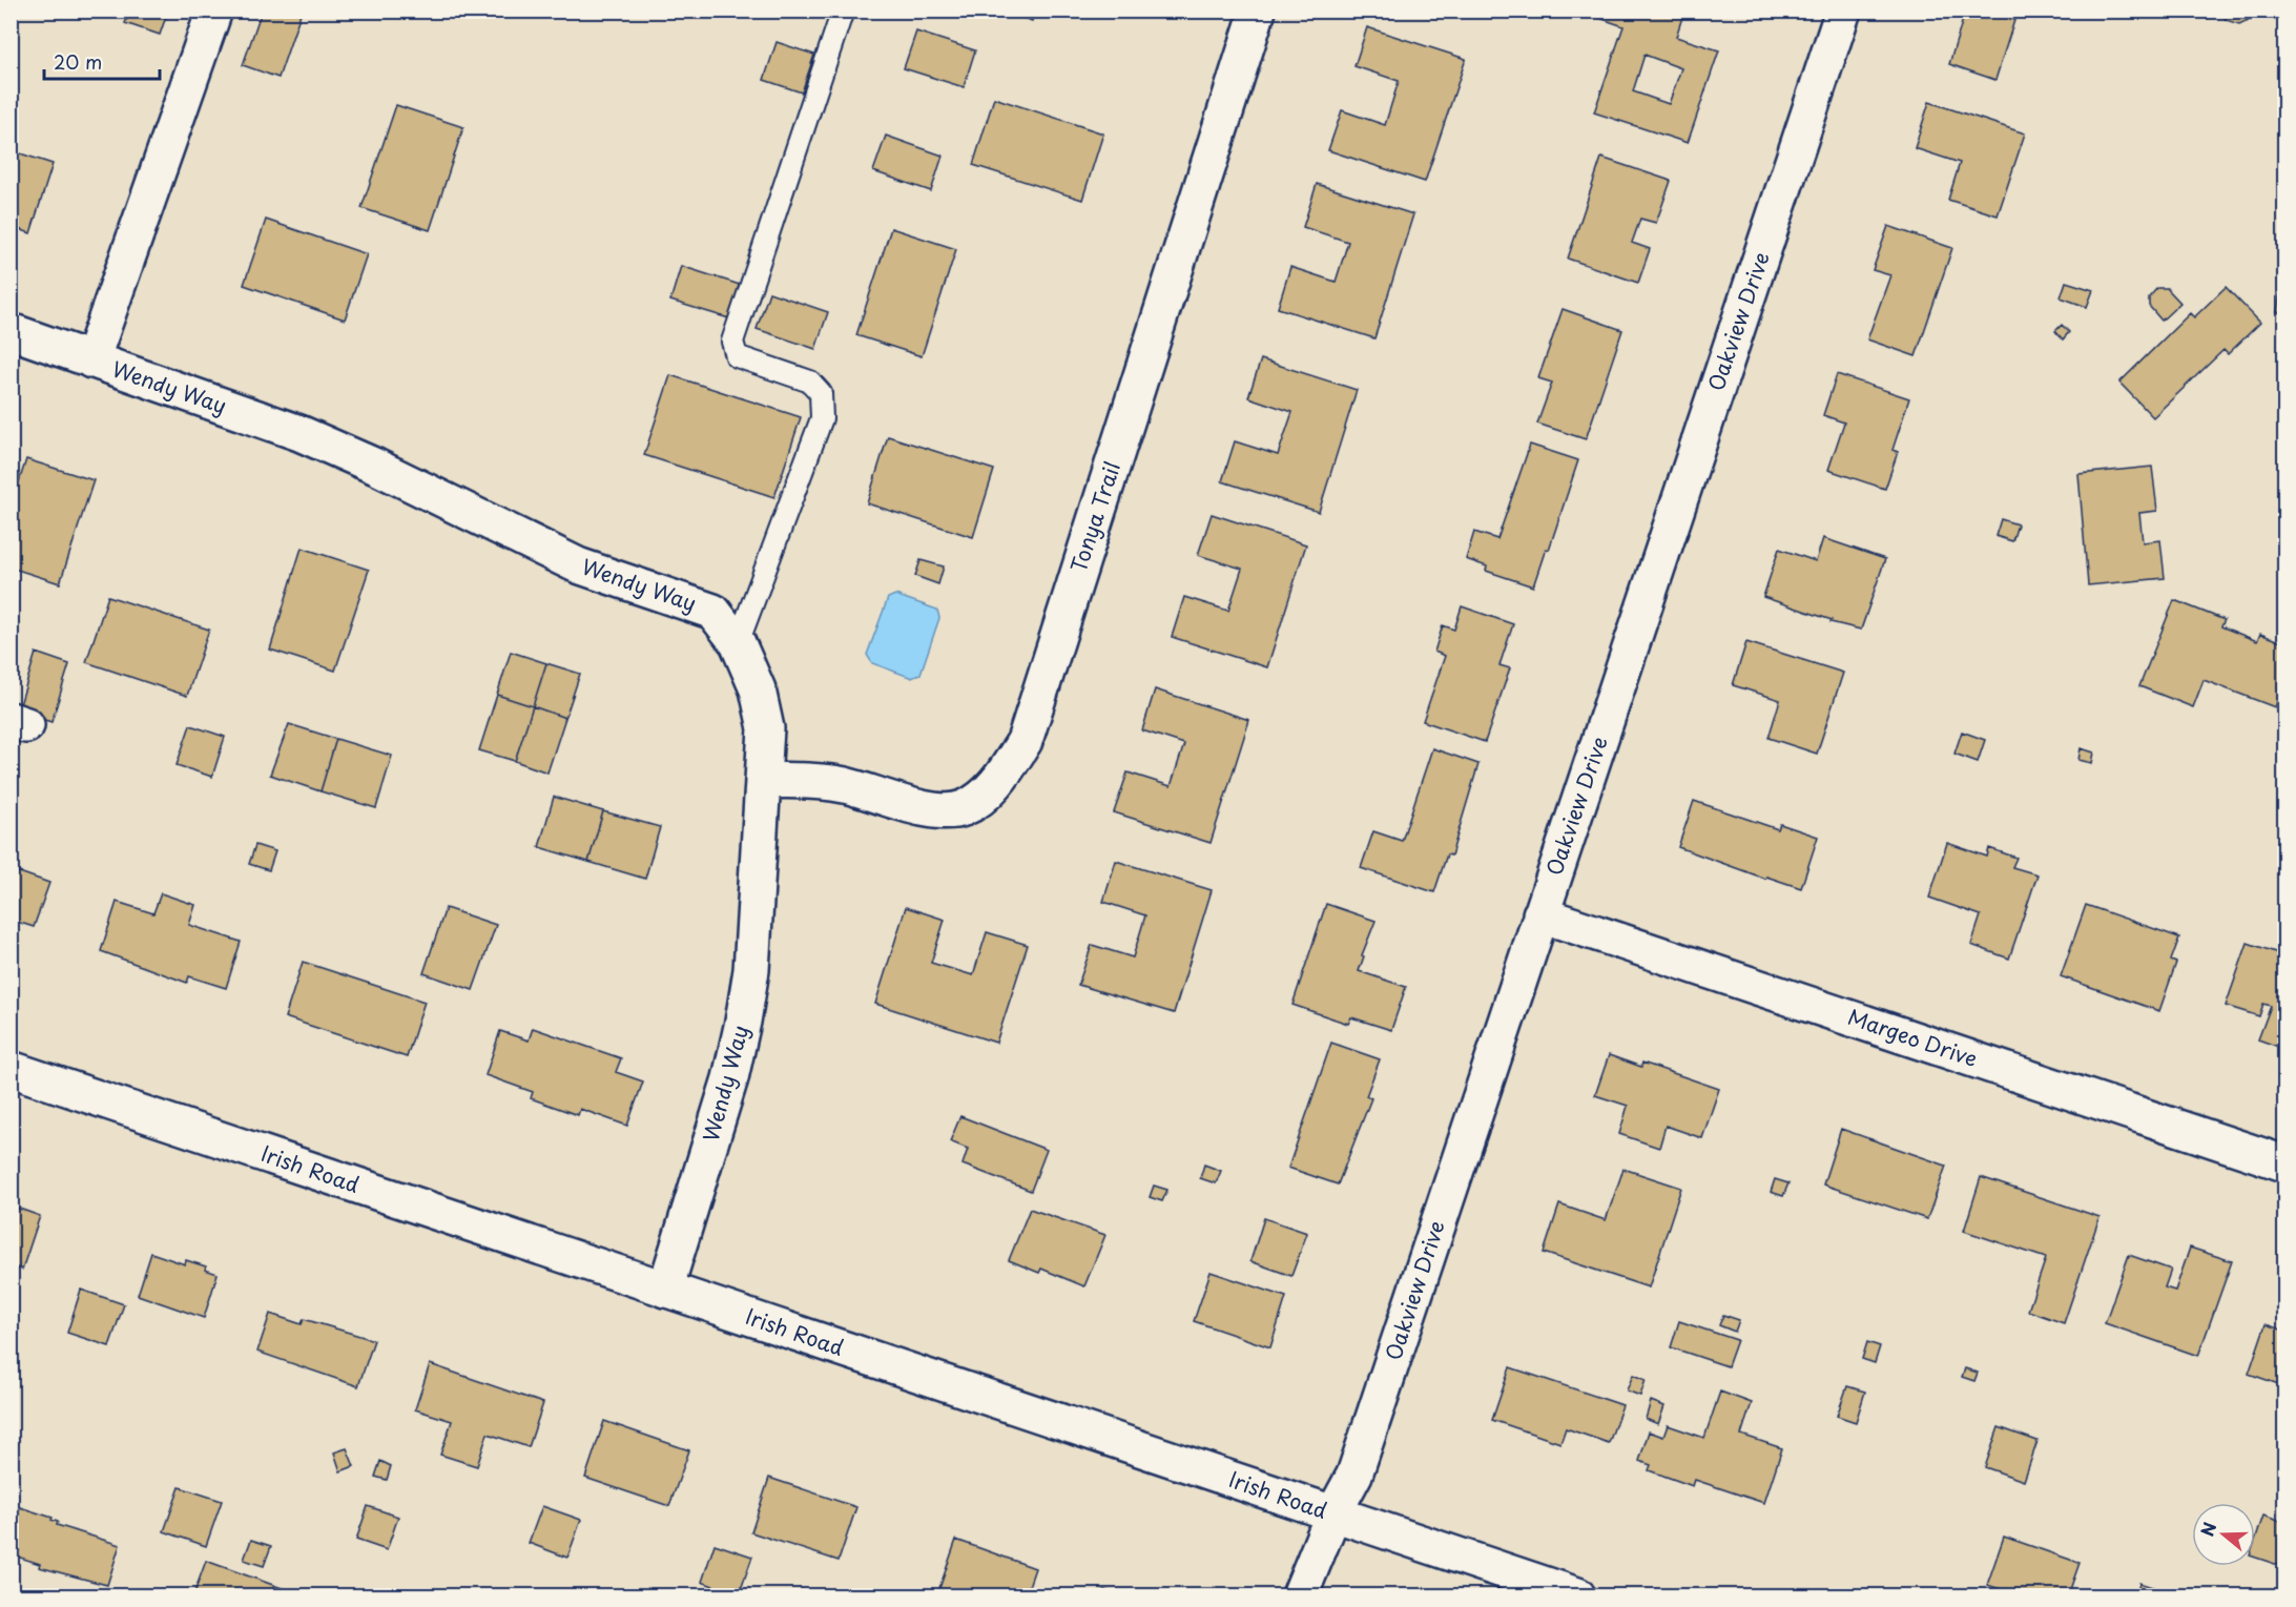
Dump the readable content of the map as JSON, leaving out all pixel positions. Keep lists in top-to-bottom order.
{
  "streets": {
    "street": [
      "Oakview Drive",
      "Wendy Way",
      "Tonya Trail",
      "Margeo Drive",
      "Irish Road"
    ]
  },
  "crossings": [
    ["Oakview Drive", "Margeo Drive"],
    ["Oakview Drive", "Irish Road"],
    ["Wendy Way", "Tonya Trail"],
    ["Wendy Way", "Irish Road"]
  ],
  "scale_bar": "20 m",
  "north": "left"
}
